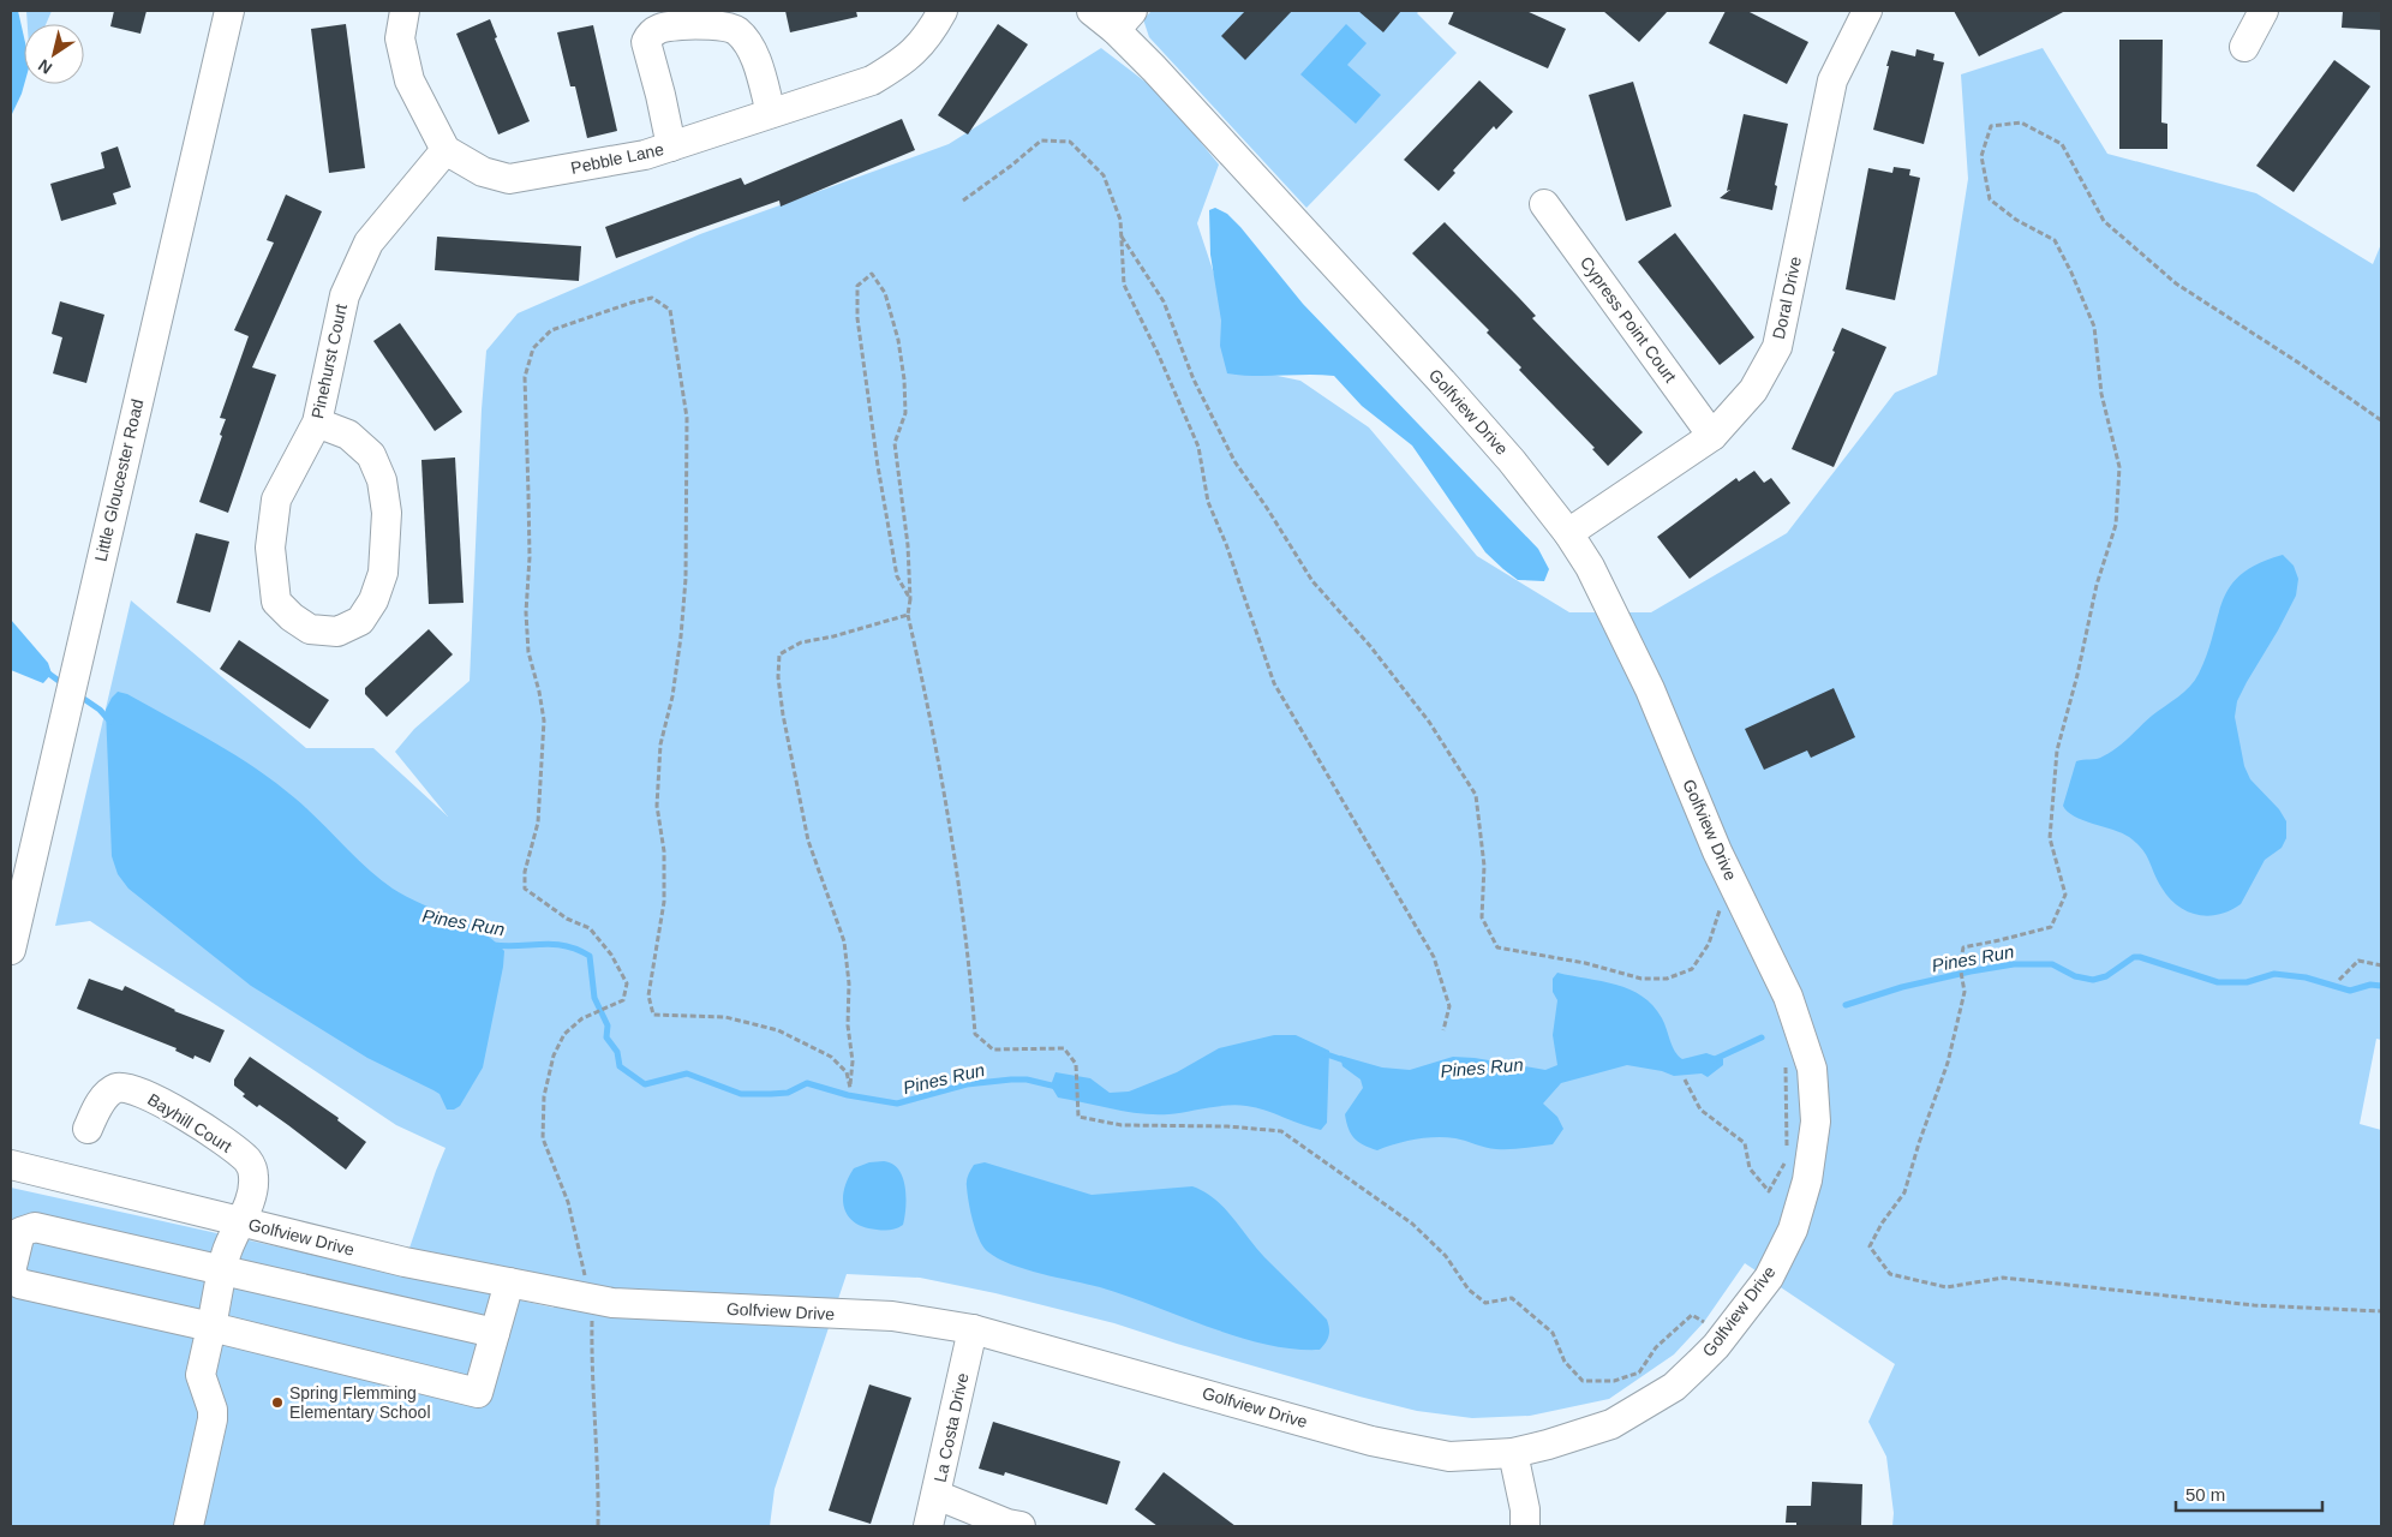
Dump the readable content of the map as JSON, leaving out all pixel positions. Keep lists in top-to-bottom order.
{
  "streets": {
    "street": [
      "Pebble Lane",
      "Doral Drive",
      "Cypress Point Court",
      "Pinehurst Court",
      "Golfview Drive",
      "Little Gloucester Road",
      "Bayhill Court",
      "La Costa Drive"
    ]
  },
  "crossings": [
    ["Pebble Lane", "Pinehurst Court"],
    ["Doral Drive", "Cypress Point Court"],
    ["Doral Drive", "Golfview Drive"],
    ["Golfview Drive", "Bayhill Court"],
    ["Golfview Drive", "La Costa Drive"]
  ],
  "water": ["Pines Run"],
  "places": ["Spring Flemming Elementary School"],
  "scale_bar": "50 m",
  "north": "bottom left"
}
